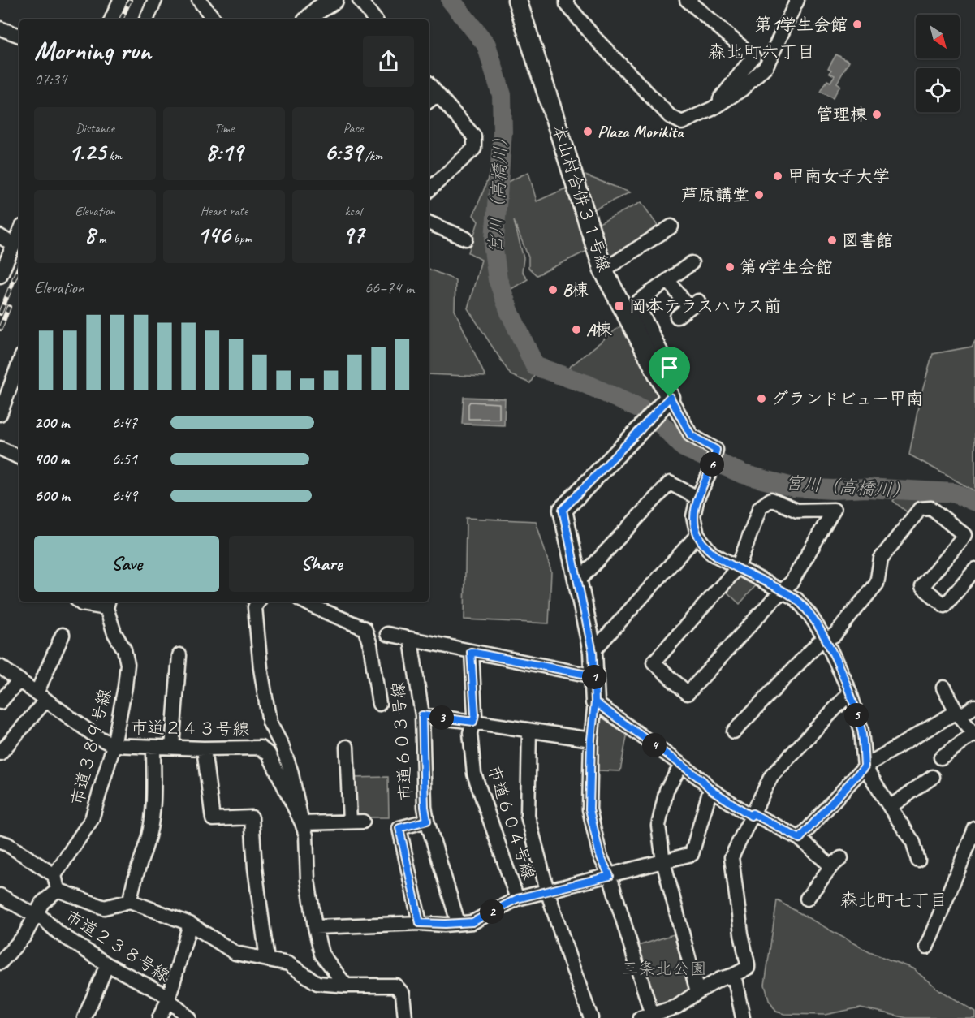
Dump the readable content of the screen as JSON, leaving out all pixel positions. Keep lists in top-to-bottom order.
{
  "streets": {
    "street": [
      "本山村合併３１号線",
      "市道２４３号線",
      "市道６０３号線",
      "市道３８９号線",
      "市道６０４号線",
      "市道２３８号線"
    ]
  },
  "crossings": [
    ["市道２４３号線", "市道３８９号線"]
  ],
  "districts": ["森北町六丁目", "森北町七丁目"],
  "water": ["宮川（高橋川）"],
  "parks": ["三条北公園"],
  "places": {
    "other": [
      "第1学生会館",
      "管理棟",
      "Plaza Morikita",
      "甲南女子大学",
      "芦原講堂",
      "図書館",
      "第4学生会館",
      "B棟",
      "A棟",
      "グランドビュー甲南"
    ],
    "transit": ["岡本テラスハウス前"]
  },
  "north": "bottom right",
  "page": {
    "heading": ["Morning run", "07:34"],
    "stats": [
      ["Distance", "1.25 km"],
      ["Time", "8:19"],
      ["Pace", "6:39 /km"],
      ["Elevation", "8 m"],
      ["Heart rate", "146 bpm"],
      ["kcal", "97"]
    ],
    "chart": ["Elevation", "66–74 m"],
    "list": [
      {
        "name": "200 m",
        "note": "6:47"
      },
      {
        "name": "400 m",
        "note": "6:51"
      },
      {
        "name": "600 m",
        "note": "6:49"
      }
    ],
    "pins": [
      "6",
      "1",
      "5",
      "3",
      "4",
      "2"
    ],
    "buttons": ["Save", "Share"]
  }
}
